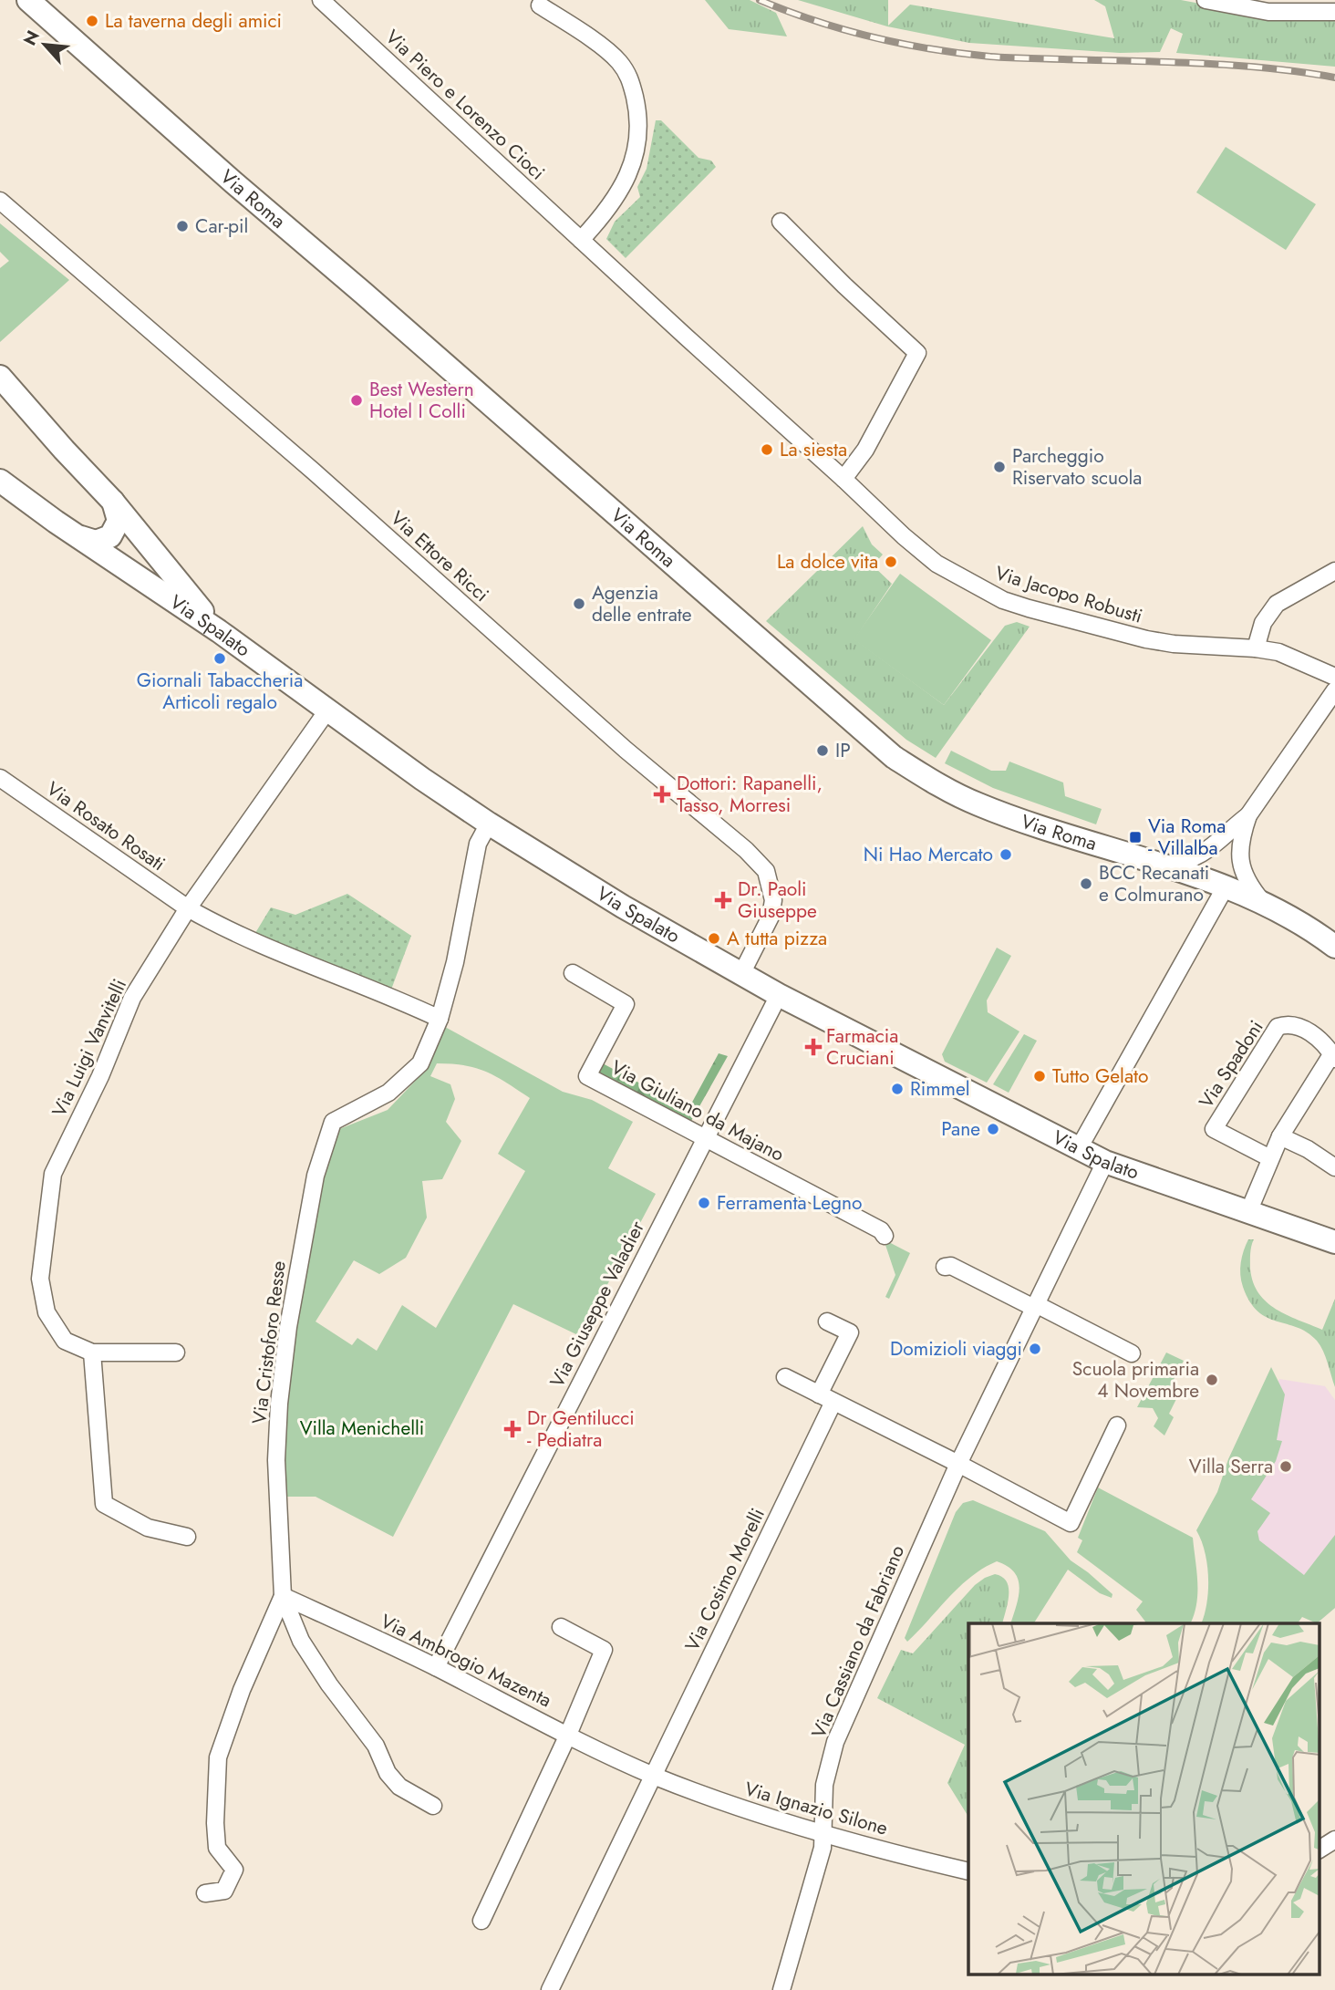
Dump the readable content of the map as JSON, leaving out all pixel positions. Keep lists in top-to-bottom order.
{
  "streets": {
    "main road": ["Via Roma", "Via Spalato"],
    "street": [
      "Via Piero e Lorenzo Cioci",
      "Via Ettore Ricci",
      "Via Jacopo Robusti",
      "Via Rosato Rosati",
      "Via Luigi Vanvitelli",
      "Via Spadoni",
      "Via Giuliano da Majano",
      "Via Giuseppe Valadier",
      "Via Cristoforo Resse",
      "Via Cosimo Morelli",
      "Via Cassiano da Fabriano",
      "Via Ambrogio Mazenta",
      "Via Ignazio Silone"
    ]
  },
  "crossings": [
    ["Via Piero e Lorenzo Cioci", "Via Jacopo Robusti"],
    ["Via Ettore Ricci", "Via Spalato"],
    ["Via Spalato", "Via Luigi Vanvitelli"],
    ["Via Spalato", "Via Giuseppe Valadier"],
    ["Via Spalato", "Via Cristoforo Resse"],
    ["Via Spalato", "Via Cassiano da Fabriano"],
    ["Via Rosato Rosati", "Via Luigi Vanvitelli"],
    ["Via Rosato Rosati", "Via Cristoforo Resse"],
    ["Via Giuliano da Majano", "Via Giuseppe Valadier"],
    ["Via Giuseppe Valadier", "Via Ambrogio Mazenta"],
    ["Via Cristoforo Resse", "Via Ambrogio Mazenta"],
    ["Via Cosimo Morelli", "Via Ambrogio Mazenta"],
    ["Via Cosimo Morelli", "Via Ignazio Silone"],
    ["Via Cassiano da Fabriano", "Via Ignazio Silone"],
    ["Via Ambrogio Mazenta", "Via Ignazio Silone"]
  ],
  "parks": ["Villa Menichelli"],
  "places": {
    "other": [
      "La taverna degli amici",
      "Car-pil",
      "Best Western Hotel I Colli",
      "La siesta",
      "Parcheggio Riservato scuola",
      "La dolce vita",
      "Agenzia delle entrate",
      "Giornali Tabaccheria Articoli regalo",
      "IP",
      "Ni Hao Mercato",
      "BCC Recanati e Colmurano",
      "A tutta pizza",
      "Tutto Gelato",
      "Rimmel",
      "Pane",
      "Ferramenta Legno",
      "Domizioli viaggi",
      "Scuola primaria 4 Novembre",
      "Villa Serra"
    ],
    "health": [
      "Dottori: Rapanelli, Tasso, Morresi",
      "Dr. Paoli Giuseppe",
      "Farmacia Cruciani",
      "Dr Gentilucci - Pediatra"
    ],
    "transit": ["Via Roma - Villalba"]
  },
  "north": "top left"
}
